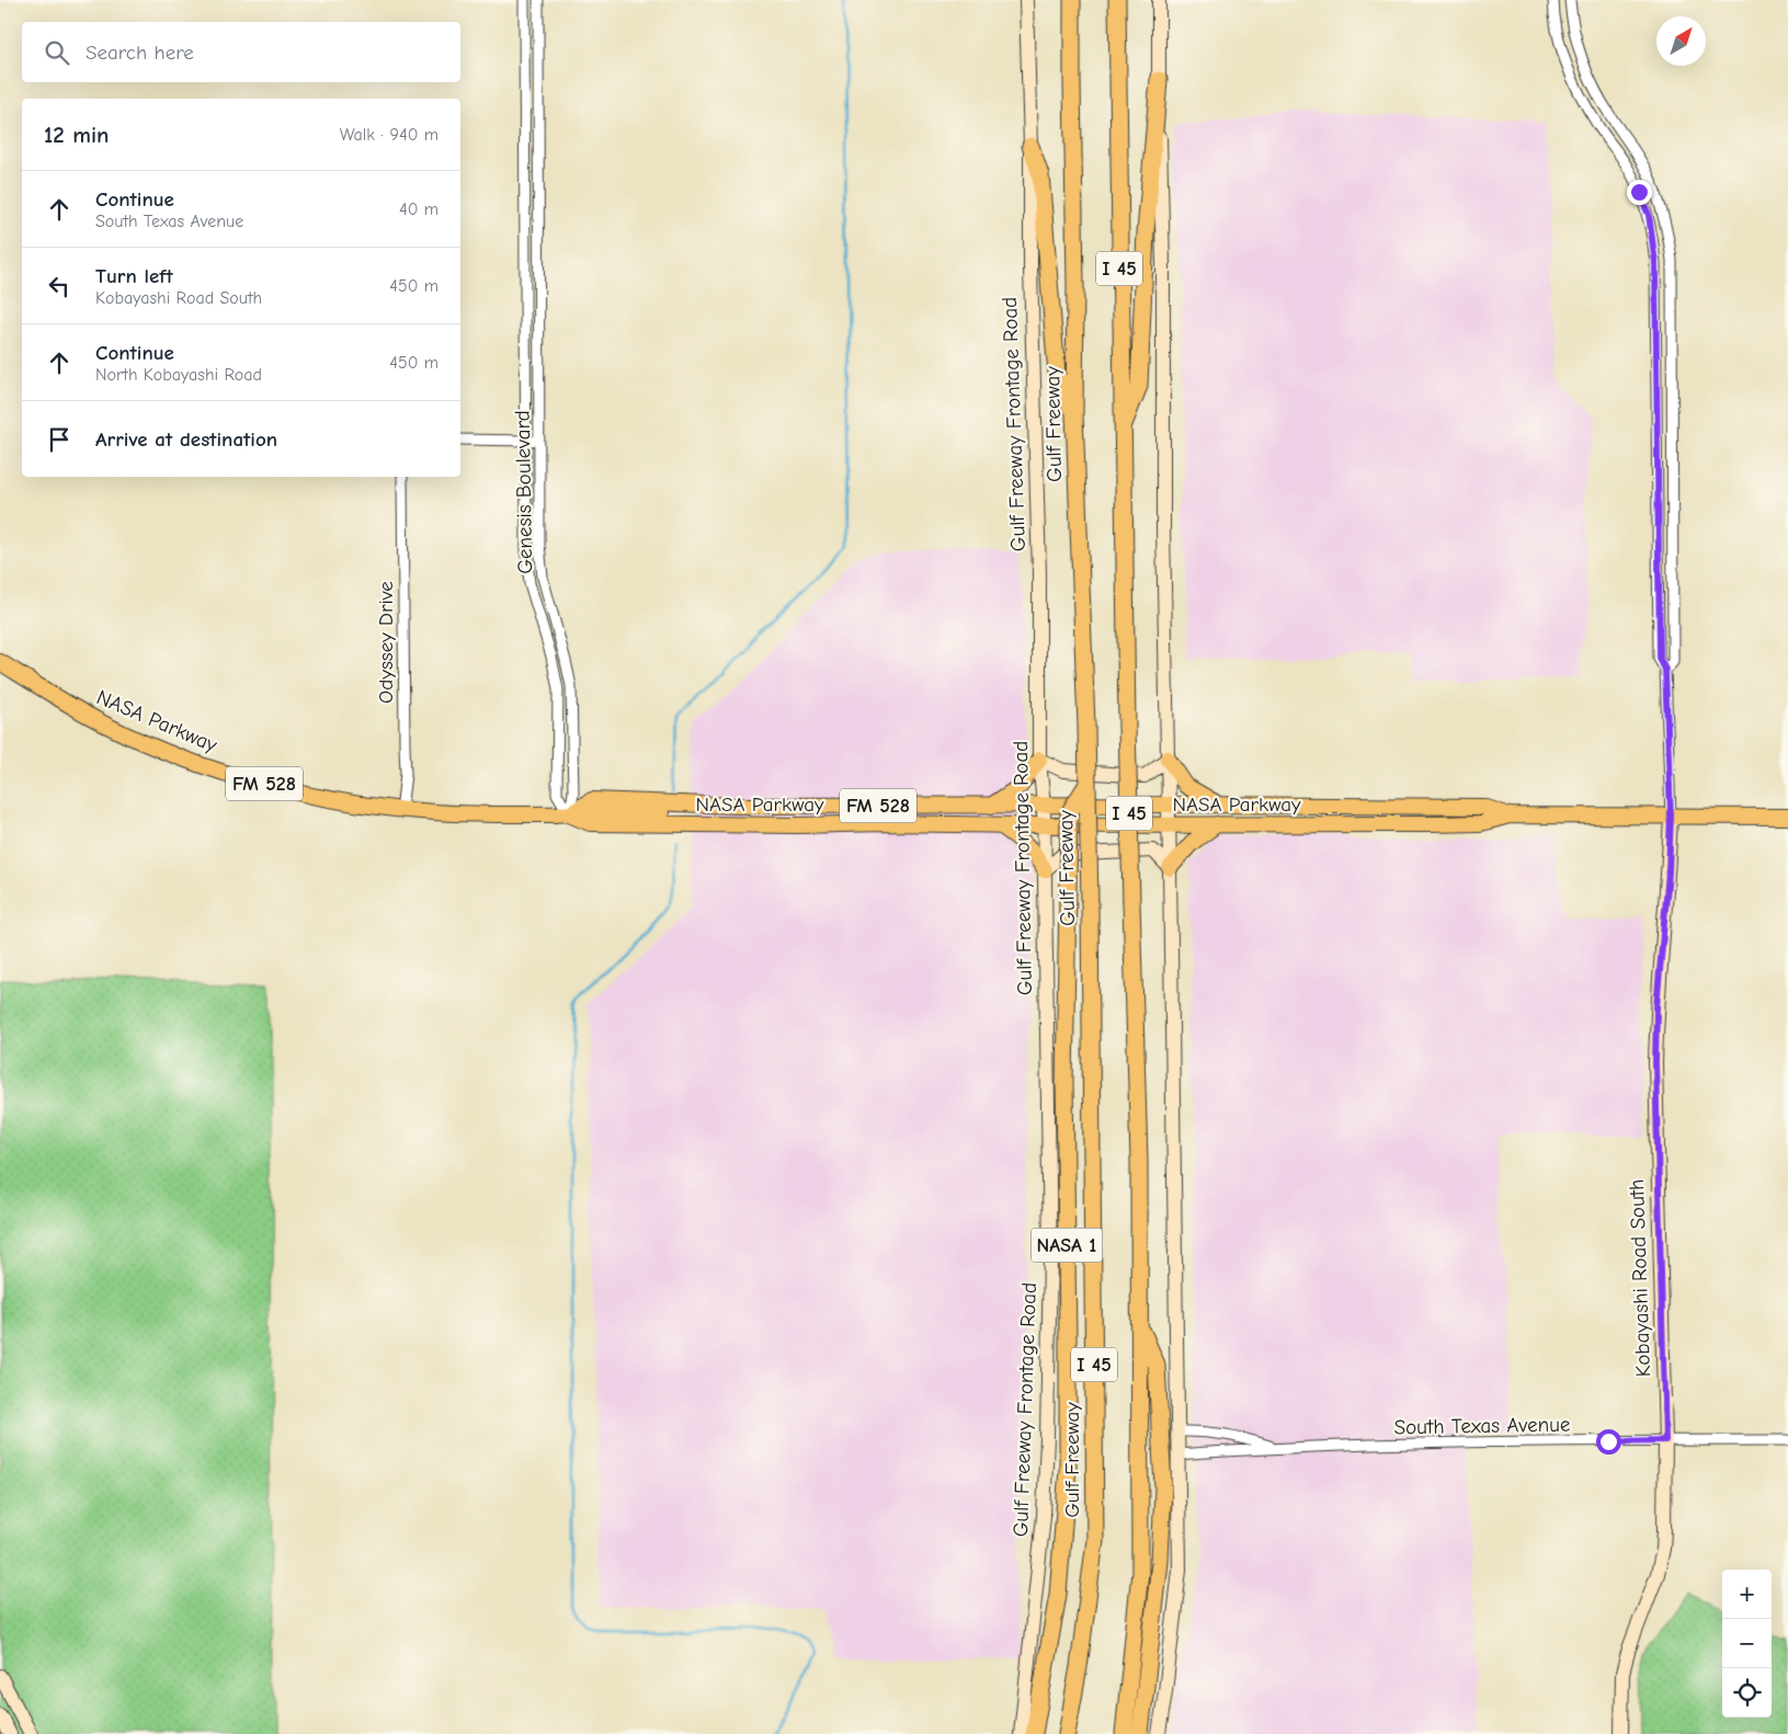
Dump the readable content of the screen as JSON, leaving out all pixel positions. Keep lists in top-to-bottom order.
{
  "streets": {
    "highway": ["I 45", "Gulf Freeway", "NASA 1"],
    "main road": [
      "Gulf Freeway Frontage Road",
      "NASA Parkway",
      "FM 528",
      "Kobayashi Road South"
    ],
    "street": ["Genesis Boulevard", "Odyssey Drive", "South Texas Avenue"]
  },
  "crossings": [
    ["Gulf Freeway Frontage Road", "NASA Parkway"],
    ["Gulf Freeway", "NASA 1"],
    ["Genesis Boulevard", "NASA Parkway"],
    ["Odyssey Drive", "NASA Parkway"],
    ["NASA Parkway", "Kobayashi Road South"],
    ["Kobayashi Road South", "South Texas Avenue"]
  ],
  "north": "top right",
  "page": {
    "search": "Search here",
    "heading": ["12 min", "Walk · 940 m"],
    "list": [
      ["Continue", "South Texas Avenue", "40 m"],
      ["Turn left", "Kobayashi Road South", "450 m"],
      ["Continue", "North Kobayashi Road", "450 m"],
      "Arrive at destination"
    ],
    "map_buttons": ["+", "−"]
  }
}
